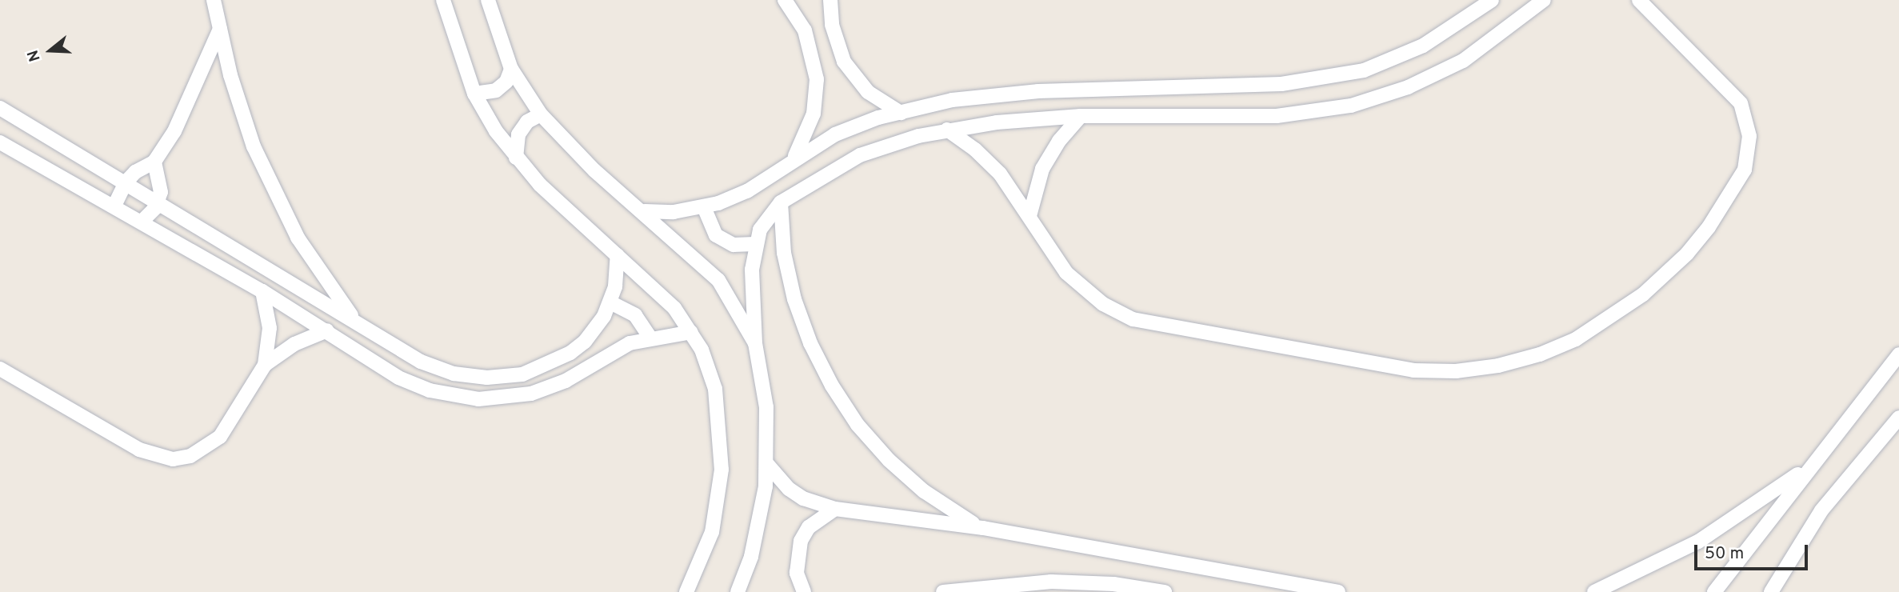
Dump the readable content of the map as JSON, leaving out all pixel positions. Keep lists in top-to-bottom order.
{
  "scale_bar": "50 m",
  "north": "left"
}
